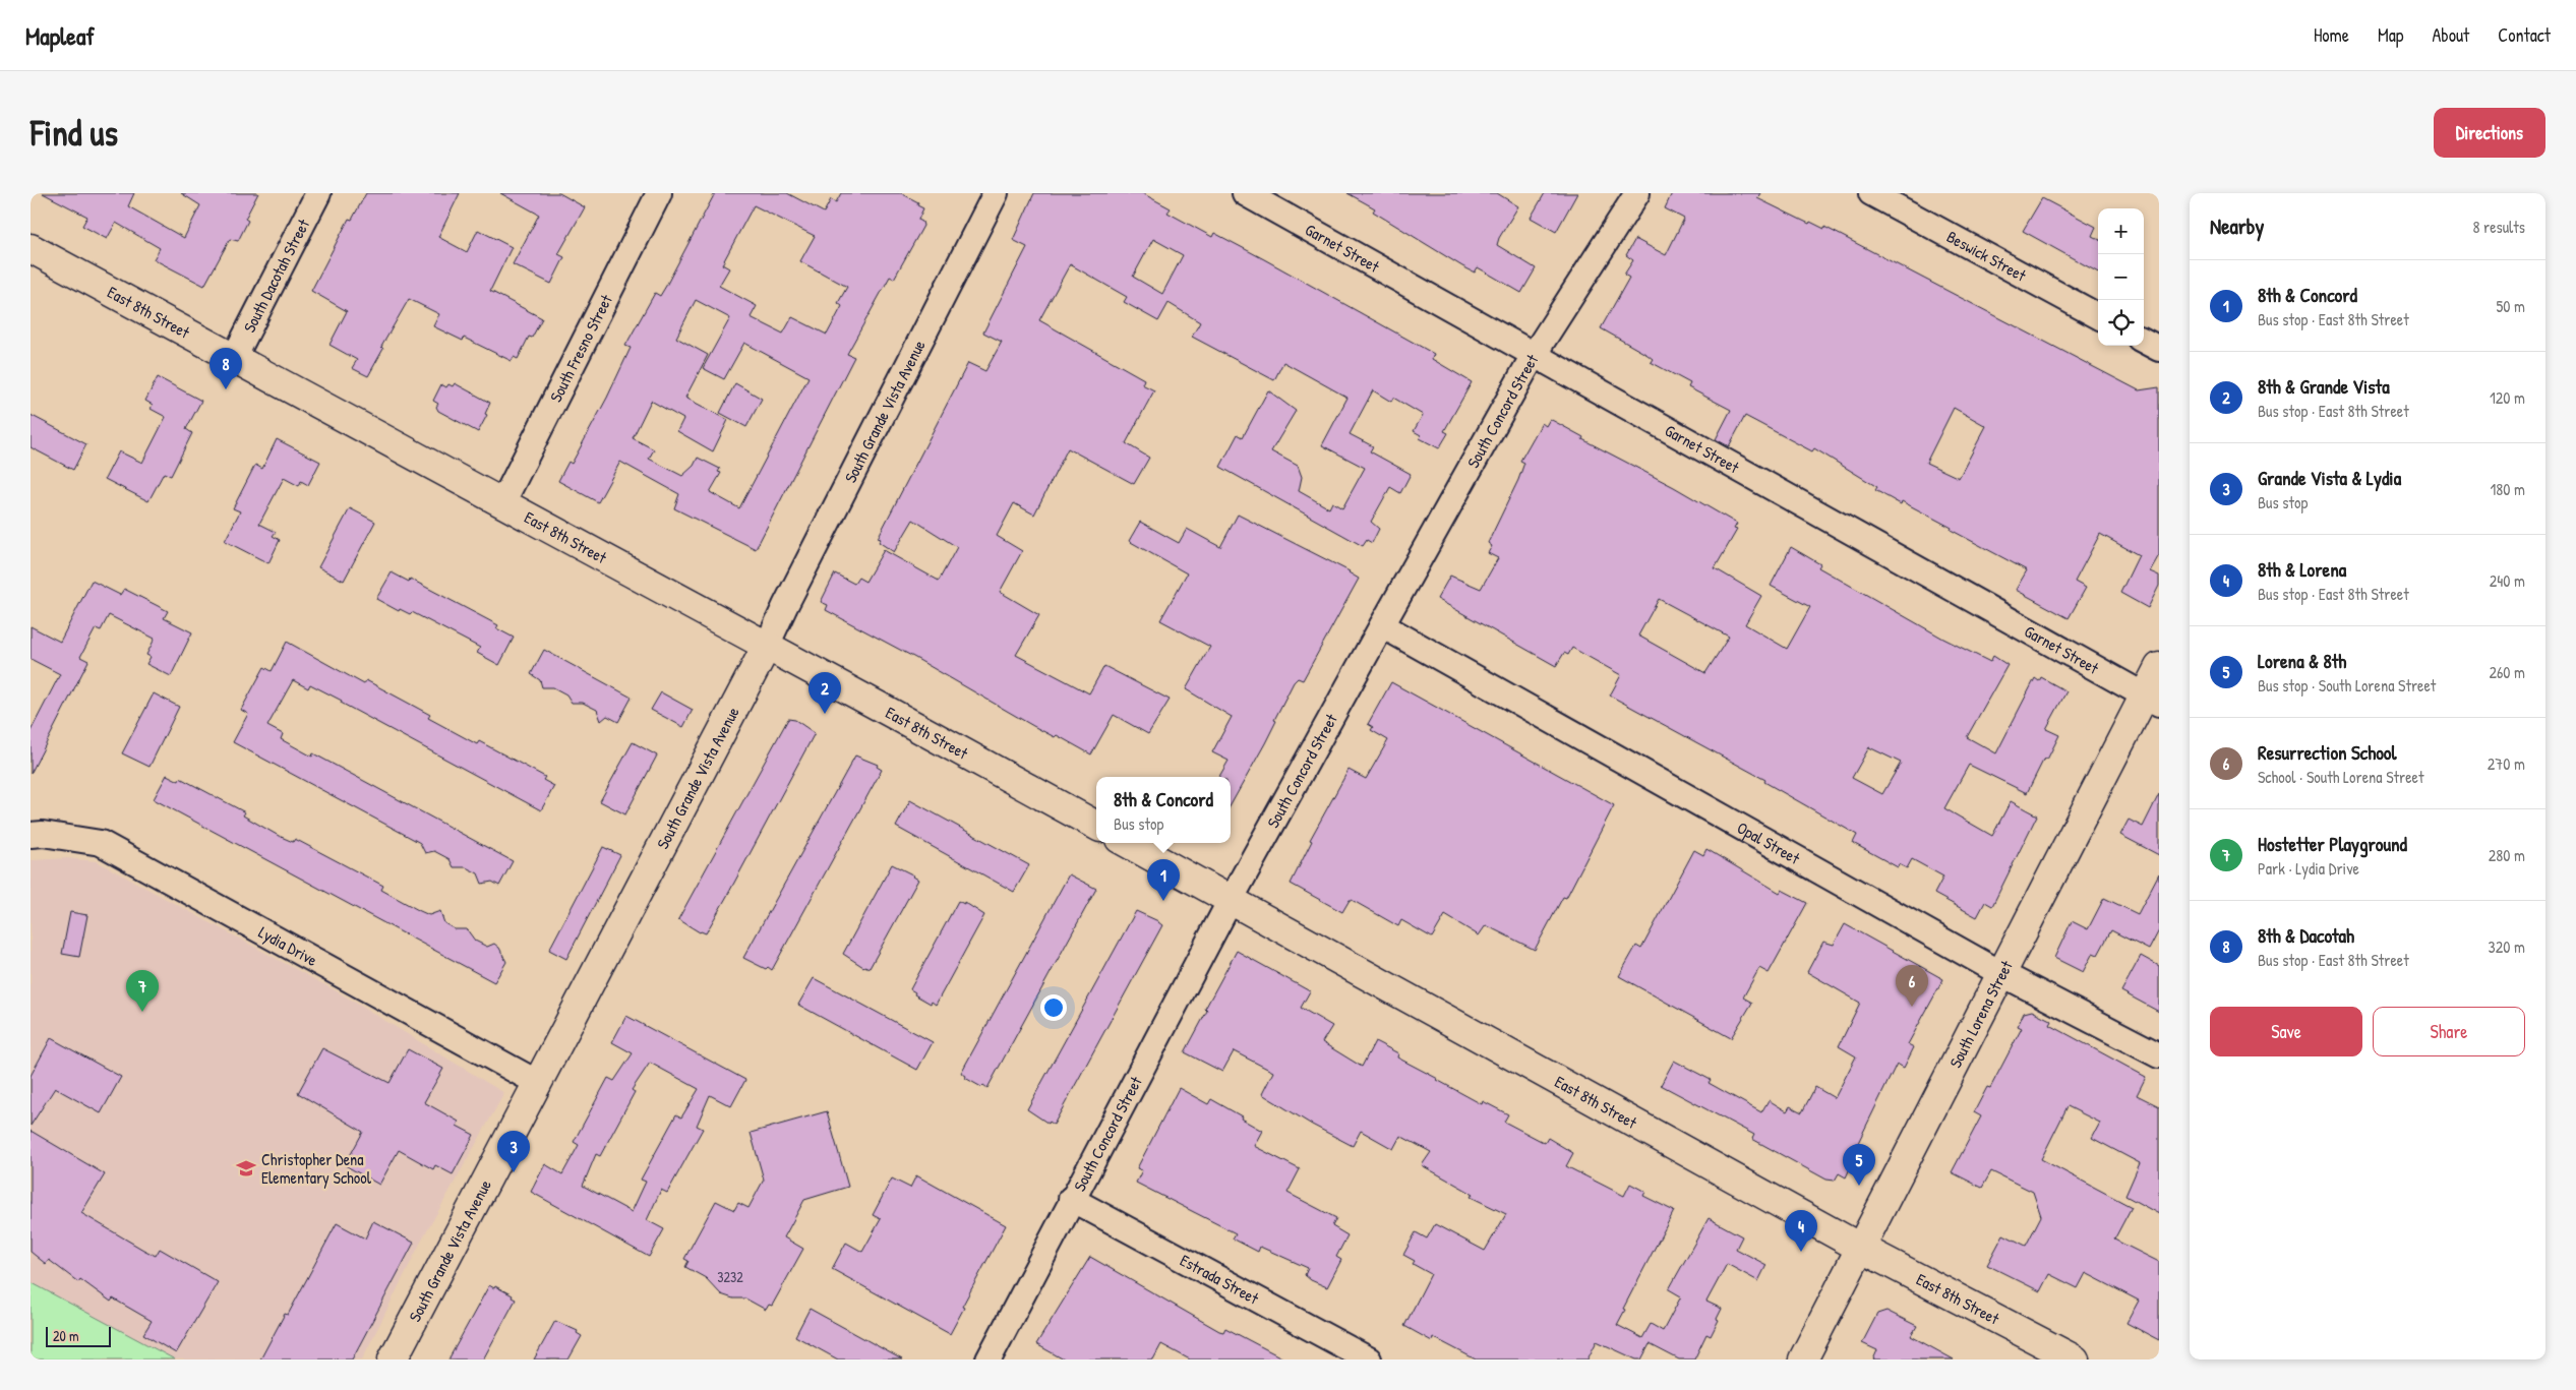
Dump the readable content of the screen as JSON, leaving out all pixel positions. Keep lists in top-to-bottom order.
{
  "streets": {
    "main road": ["East 8th Street", "South Grande Vista Avenue", "South Lorena Street"],
    "street": [
      "Garnet Street",
      "Beswick Street",
      "South Dacotah Street",
      "South Fresno Street",
      "South Concord Street",
      "Opal Street",
      "Lydia Drive",
      "Estrada Street"
    ]
  },
  "crossings": [
    ["Garnet Street", "South Concord Street"],
    ["Garnet Street", "South Lorena Street"],
    ["South Dacotah Street", "East 8th Street"],
    ["East 8th Street", "South Fresno Street"],
    ["East 8th Street", "South Grande Vista Avenue"],
    ["East 8th Street", "South Concord Street"],
    ["East 8th Street", "South Lorena Street"],
    ["South Grande Vista Avenue", "Lydia Drive"],
    ["South Concord Street", "Opal Street"],
    ["South Concord Street", "Estrada Street"],
    ["Opal Street", "South Lorena Street"]
  ],
  "places": {
    "school or university": ["Christopher Dena Elementary School"]
  },
  "house_numbers": ["3232"],
  "scale_bar": "20 m",
  "page": {
    "header": "Mapleaf",
    "nav": [
      "Home",
      "Map",
      "About",
      "Contact"
    ],
    "buttons": [
      "Directions",
      ["Save", "Share"]
    ],
    "title": "Find us",
    "heading": ["Nearby", "8 results"],
    "map_buttons": ["+", "−"],
    "list": [
      {
        "mark": "1",
        "name": "8th & Concord",
        "note": "Bus stop · East 8th Street",
        "value": "50 m"
      },
      {
        "mark": "2",
        "name": "8th & Grande Vista",
        "note": "Bus stop · East 8th Street",
        "value": "120 m"
      },
      {
        "mark": "3",
        "name": "Grande Vista & Lydia",
        "note": "Bus stop",
        "value": "180 m"
      },
      {
        "mark": "4",
        "name": "8th & Lorena",
        "note": "Bus stop · East 8th Street",
        "value": "240 m"
      },
      {
        "mark": "5",
        "name": "Lorena & 8th",
        "note": "Bus stop · South Lorena Street",
        "value": "260 m"
      },
      {
        "mark": "6",
        "name": "Resurrection School",
        "note": "School · South Lorena Street",
        "value": "270 m"
      },
      {
        "mark": "7",
        "name": "Hostetter Playground",
        "note": "Park · Lydia Drive",
        "value": "280 m"
      },
      {
        "mark": "8",
        "name": "8th & Dacotah",
        "note": "Bus stop · East 8th Street",
        "value": "320 m"
      }
    ],
    "pins": [
      "8",
      "2",
      "1",
      "6",
      "7",
      "3",
      "5",
      "4"
    ],
    "popup": ["8th & Concord", "Bus stop"],
    "scale": "20 m"
  }
}
